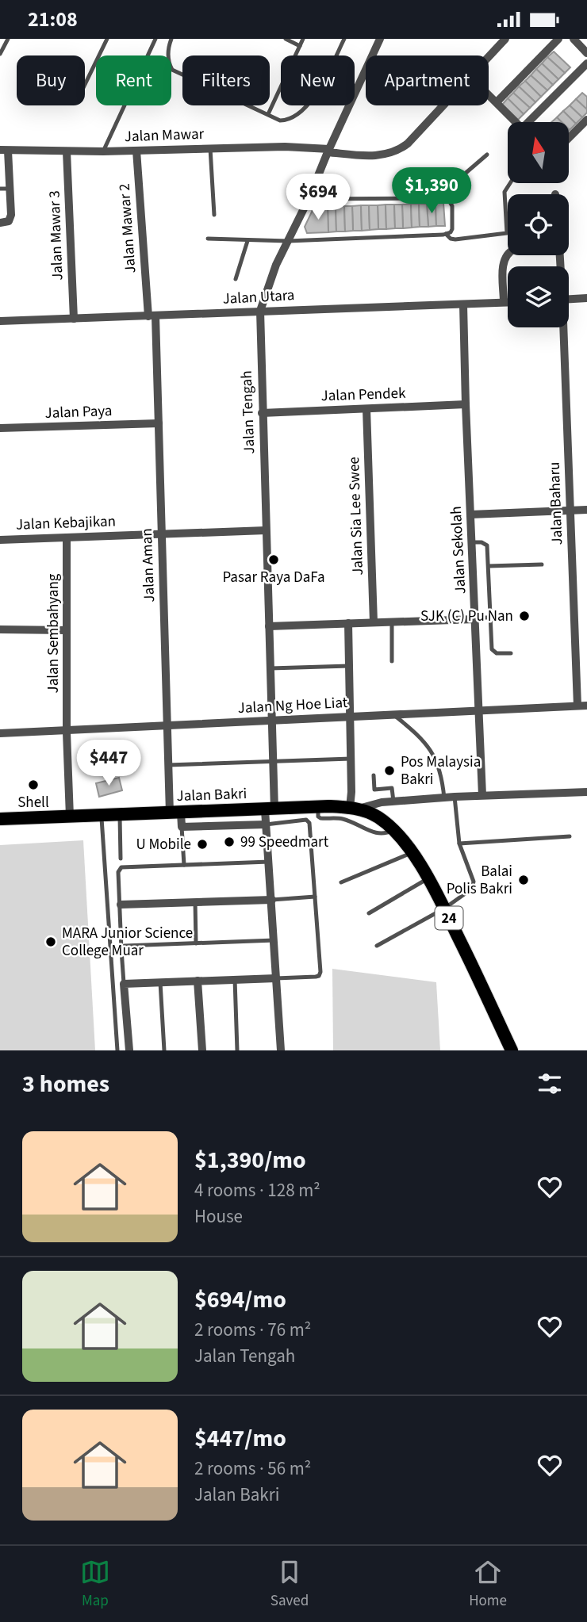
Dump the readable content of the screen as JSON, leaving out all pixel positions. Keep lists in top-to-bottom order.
{
  "streets": {
    "main road": ["Jalan Bakri", "24"],
    "street": [
      "Jalan Mawar",
      "Jalan Mawar 2",
      "Jalan Mawar 3",
      "Jalan Utara",
      "Jalan Pendek",
      "Jalan Paya",
      "Jalan Tengah",
      "Jalan Baharu",
      "Jalan Sia Lee Swee",
      "Jalan Kebajikan",
      "Jalan Sekolah",
      "Jalan Aman",
      "Jalan Sembahyang",
      "Jalan Ng Hoe Liat"
    ]
  },
  "crossings": [
    ["Jalan Mawar", "Jalan Mawar 2"],
    ["Jalan Mawar", "Jalan Mawar 3"],
    ["Jalan Mawar", "Jalan Tengah"],
    ["Jalan Mawar 2", "Jalan Utara"],
    ["Jalan Mawar 2", "Jalan Aman"],
    ["Jalan Mawar 3", "Jalan Utara"],
    ["Jalan Utara", "Jalan Tengah"],
    ["Jalan Utara", "Jalan Sekolah"],
    ["Jalan Utara", "Jalan Aman"],
    ["Jalan Pendek", "Jalan Tengah"],
    ["Jalan Pendek", "Jalan Sia Lee Swee"],
    ["Jalan Pendek", "Jalan Sekolah"],
    ["Jalan Paya", "Jalan Aman"],
    ["Jalan Tengah", "Jalan Kebajikan"],
    ["Jalan Tengah", "Jalan Ng Hoe Liat"],
    ["Jalan Tengah", "Jalan Bakri"],
    ["Jalan Baharu", "Jalan Ng Hoe Liat"],
    ["Jalan Kebajikan", "Jalan Aman"],
    ["Jalan Kebajikan", "Jalan Sembahyang"],
    ["Jalan Sekolah", "Jalan Ng Hoe Liat"],
    ["Jalan Aman", "Jalan Ng Hoe Liat"],
    ["Jalan Aman", "Jalan Bakri"],
    ["Jalan Sembahyang", "Jalan Ng Hoe Liat"],
    ["Jalan Sembahyang", "Jalan Bakri"],
    ["Jalan Bakri", "24"]
  ],
  "places": [
    "Pasar Raya DaFa",
    "SJK (C) Pu Nan",
    "Pos Malaysia Bakri",
    "Shell",
    "99 Speedmart",
    "U Mobile",
    "Balai Polis Bakri",
    "MARA Junior Science College Muar"
  ],
  "north": "top",
  "page": {
    "status": "21:08",
    "chip": [
      "Buy",
      "Rent",
      "Filters",
      "New",
      "Apartment"
    ],
    "price": ["$1,390", "$694", "$447"],
    "heading": "3 homes",
    "list": [
      {
        "name": "$1,390/mo",
        "note": "4 rooms · 128 m² · House"
      },
      {
        "name": "$694/mo",
        "note": "2 rooms · 76 m² · Jalan Tengah"
      },
      {
        "name": "$447/mo",
        "note": "2 rooms · 56 m² · Jalan Bakri"
      }
    ],
    "tabs": ["Map", "Saved", "Home"]
  }
}
